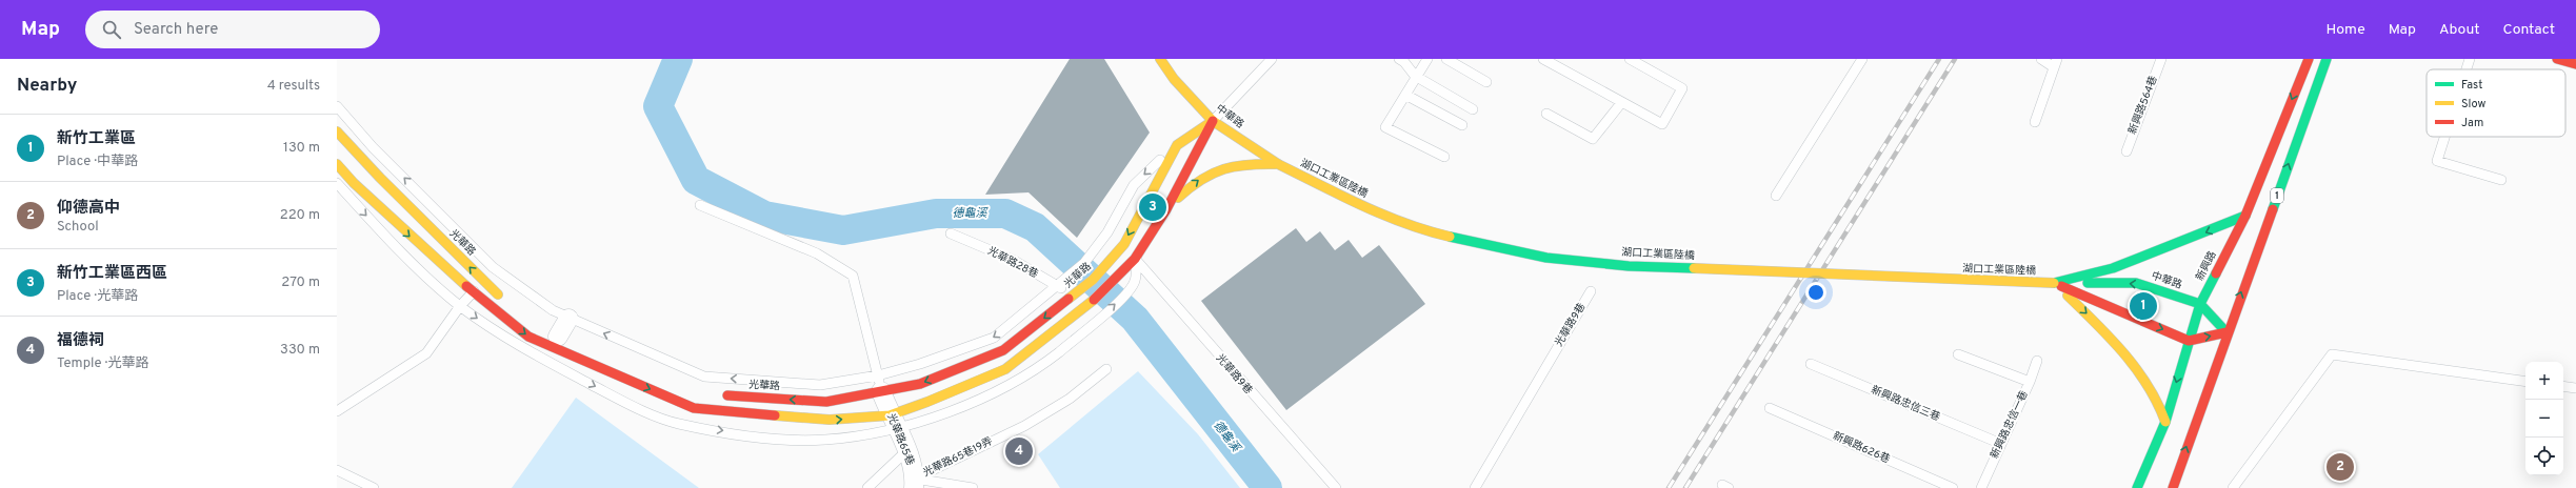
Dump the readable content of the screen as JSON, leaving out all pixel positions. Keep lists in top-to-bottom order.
{
  "streets": {
    "street": [
      "中華路",
      "湖口工業區陸橋",
      "1",
      "光華路",
      "新興路",
      "光華路65巷"
    ],
    "lane": [
      "新興路564巷",
      "光華路28巷",
      "光華路9巷",
      "新興路忠信三巷",
      "新興路忠信一巷",
      "新興路626巷",
      "光華路65巷19弄"
    ]
  },
  "crossings": [
    ["中華路", "湖口工業區陸橋"],
    ["中華路", "1"],
    ["中華路", "光華路"],
    ["中華路", "新興路"],
    ["光華路", "光華路28巷"],
    ["光華路", "光華路65巷"],
    ["新興路忠信三巷", "新興路忠信一巷"],
    ["光華路65巷", "光華路65巷19弄"]
  ],
  "one_way": ["光華路"],
  "water": ["德龜溪"],
  "legend": ["Fast", "Slow", "Jam"],
  "page": {
    "header": "Map",
    "search": "Search here",
    "nav": [
      "Home",
      "Map",
      "About",
      "Contact"
    ],
    "heading": ["Nearby", "4 results"],
    "list": [
      {
        "mark": "1",
        "name": "新竹工業區",
        "note": "Place · 中華路",
        "value": "130 m"
      },
      {
        "mark": "2",
        "name": "仰德高中",
        "note": "School",
        "value": "220 m"
      },
      {
        "mark": "3",
        "name": "新竹工業區西區",
        "note": "Place · 光華路",
        "value": "270 m"
      },
      {
        "mark": "4",
        "name": "福德祠",
        "note": "Temple · 光華路",
        "value": "330 m"
      }
    ],
    "pins": [
      "3",
      "1",
      "4",
      "2"
    ],
    "map_buttons": ["+", "−"]
  }
}
